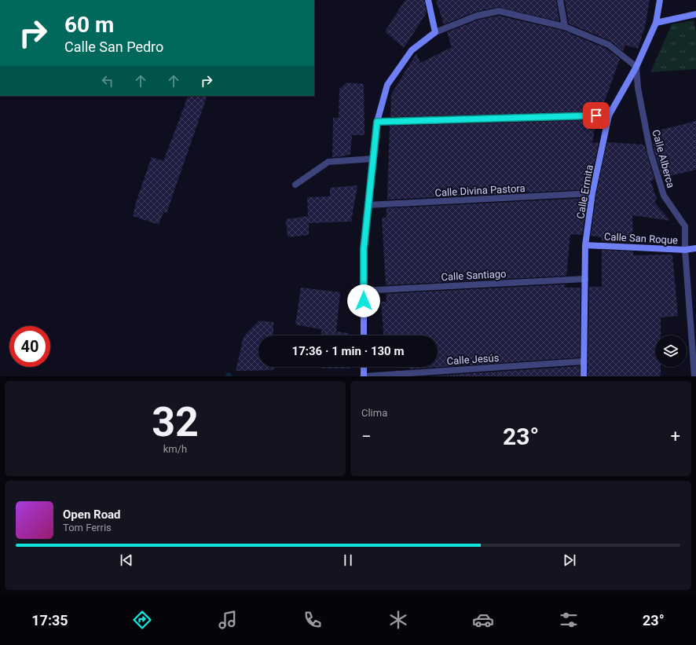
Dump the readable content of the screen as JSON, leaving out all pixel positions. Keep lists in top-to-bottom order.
{
  "streets": {
    "street": [
      "Calle Alberca",
      "Calle Divina Pastora",
      "Calle Ermita",
      "Calle San Roque",
      "Calle Santiago",
      "Calle Jesús"
    ]
  },
  "crossings": [
    ["Calle Alberca", "Calle Ermita"],
    ["Calle Alberca", "Calle San Roque"],
    ["Calle Divina Pastora", "Calle Ermita"],
    ["Calle Ermita", "Calle San Roque"],
    ["Calle Ermita", "Calle Santiago"],
    ["Calle Ermita", "Calle Jesús"]
  ],
  "page": {
    "turn": ["60 m", "Calle San Pedro"],
    "limit": "40",
    "trip": "17:36 · 1 min · 130 m",
    "tile": [
      ["32", "km/h"],
      "Clima"
    ],
    "heat": ["−", "23°", "+"],
    "song": ["Open Road", "Tom Ferris"],
    "tabs": ["17:35", "23°"]
  }
}
